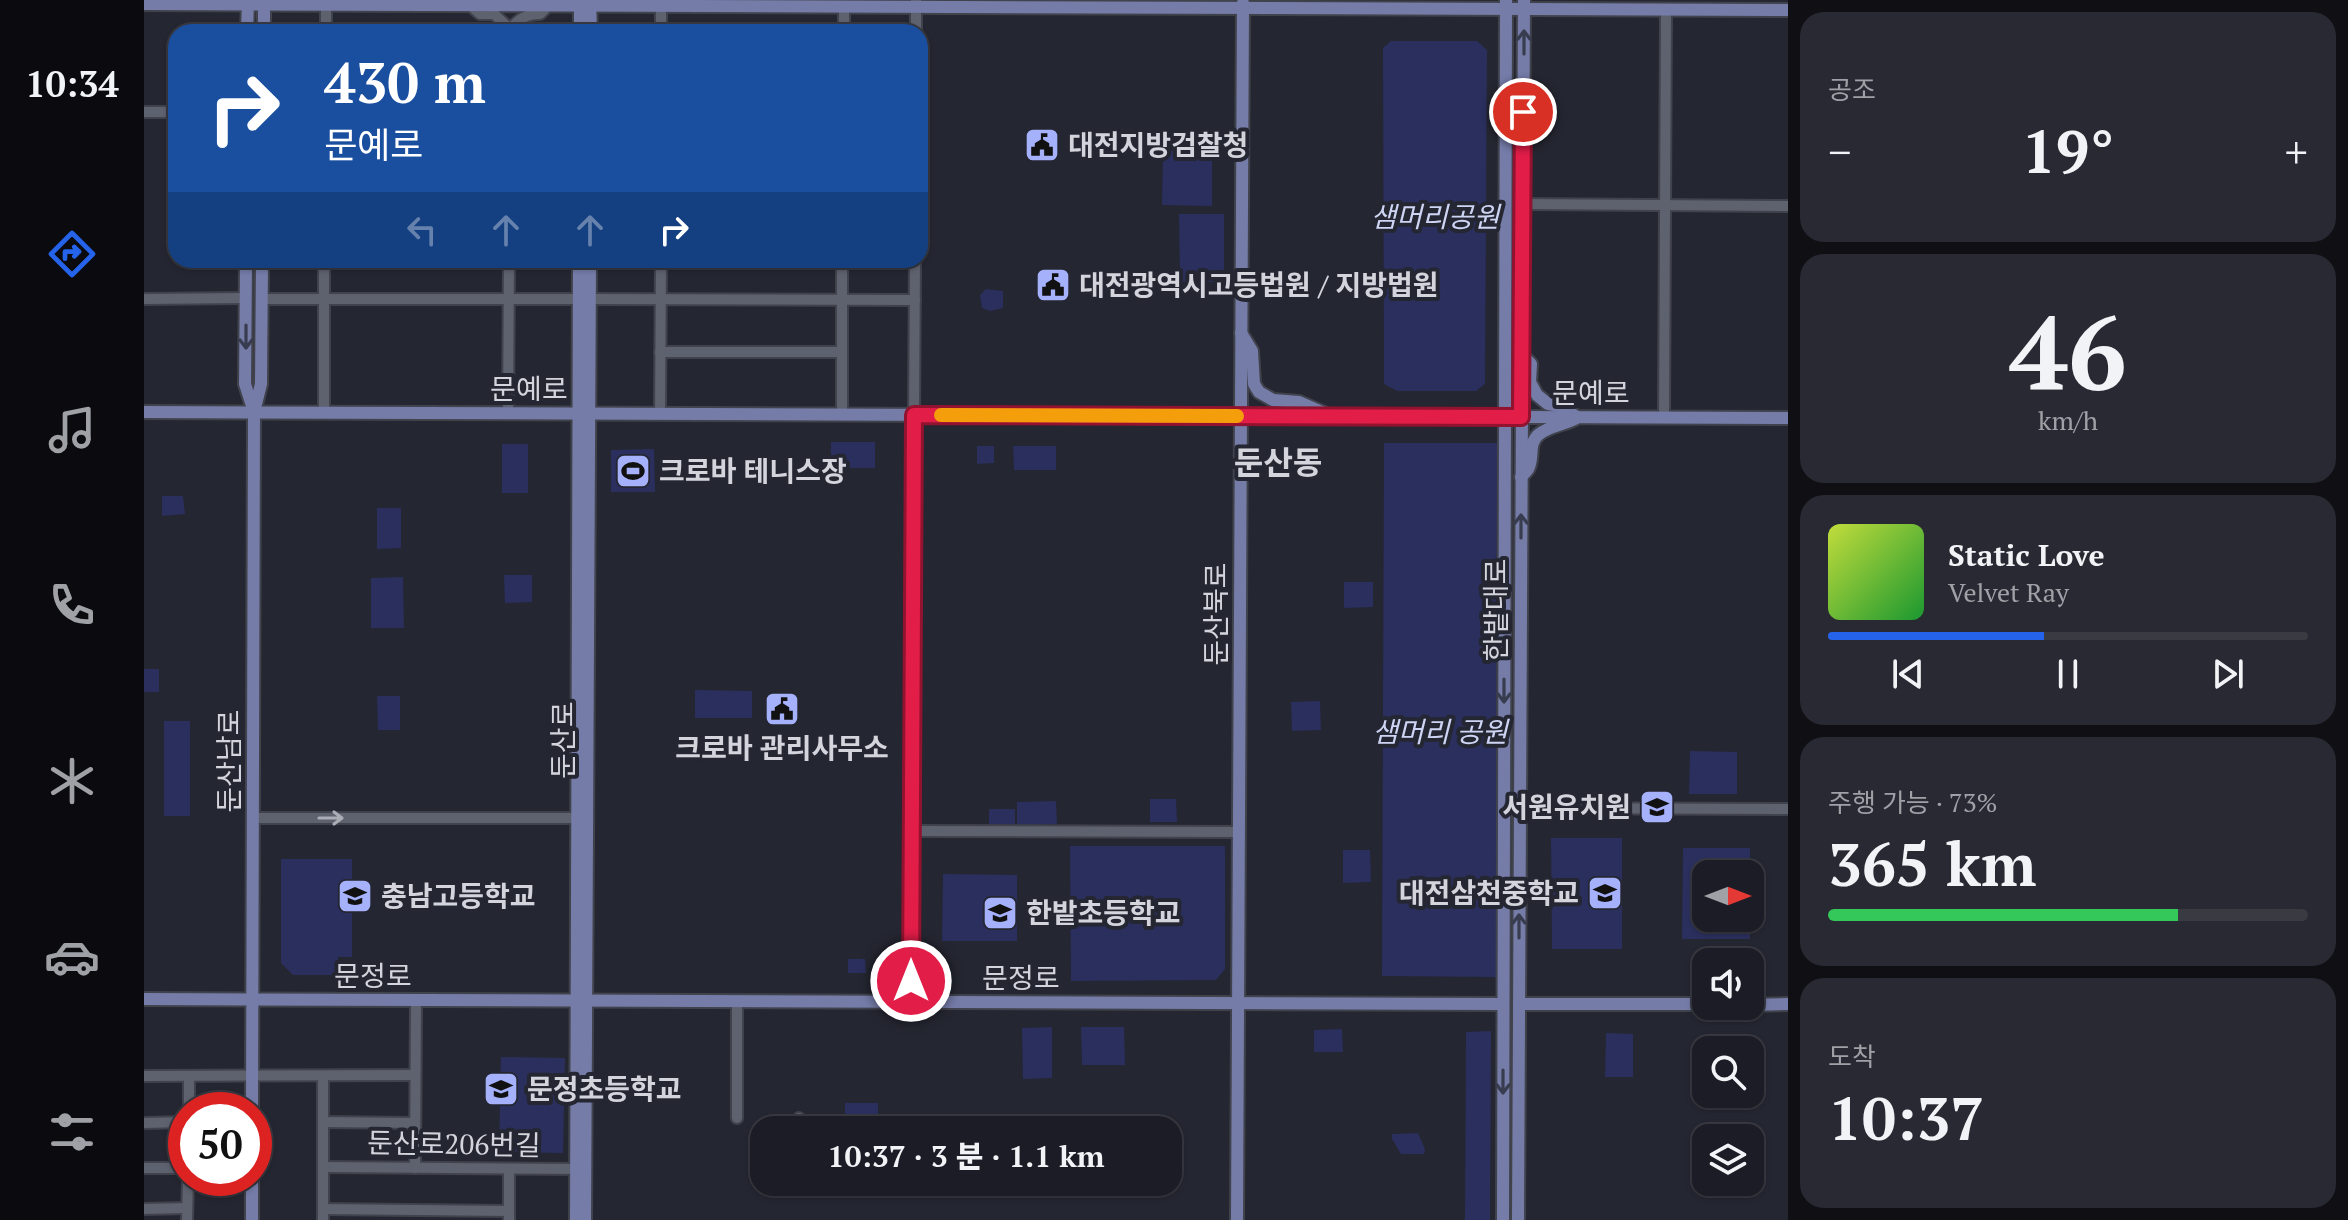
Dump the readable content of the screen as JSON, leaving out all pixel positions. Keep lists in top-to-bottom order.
{
  "streets": {
    "main road": [
      "문예로",
      "한밭대로",
      "둔산북로",
      "둔산로",
      "둔산남로",
      "문정로"
    ],
    "street": ["둔산로206번길"]
  },
  "crossings": [
    ["문예로", "한밭대로"],
    ["문예로", "둔산북로"],
    ["문예로", "둔산로"],
    ["문예로", "둔산남로"],
    ["한밭대로", "문정로"],
    ["둔산북로", "문정로"],
    ["둔산로", "문정로"],
    ["둔산로", "둔산로206번길"],
    ["둔산남로", "문정로"]
  ],
  "districts": ["둔산동"],
  "parks": ["샘머리공원", "샘머리 공원"],
  "places": {
    "public building": ["대전지방검찰청", "대전광역시고등법원 / 지방법원", "크로바 관리사무소"],
    "sports": ["크로바 테니스장"],
    "school or university": [
      "서원유치원",
      "대전삼천중학교",
      "충남고등학교",
      "한밭초등학교",
      "문정초등학교"
    ]
  },
  "north": "right",
  "page": {
    "tabs": "10:34",
    "tile": [
      "공조",
      ["46", "km/h"],
      ["주행 가능 · 73%", "365 km"],
      ["도착", "10:37"]
    ],
    "turn": ["430 m", "문예로"],
    "heat": ["−", "19°", "+"],
    "song": ["Static Love", "Velvet Ray"],
    "limit": "50",
    "trip": "10:37 · 3 분 · 1.1 km"
  }
}
